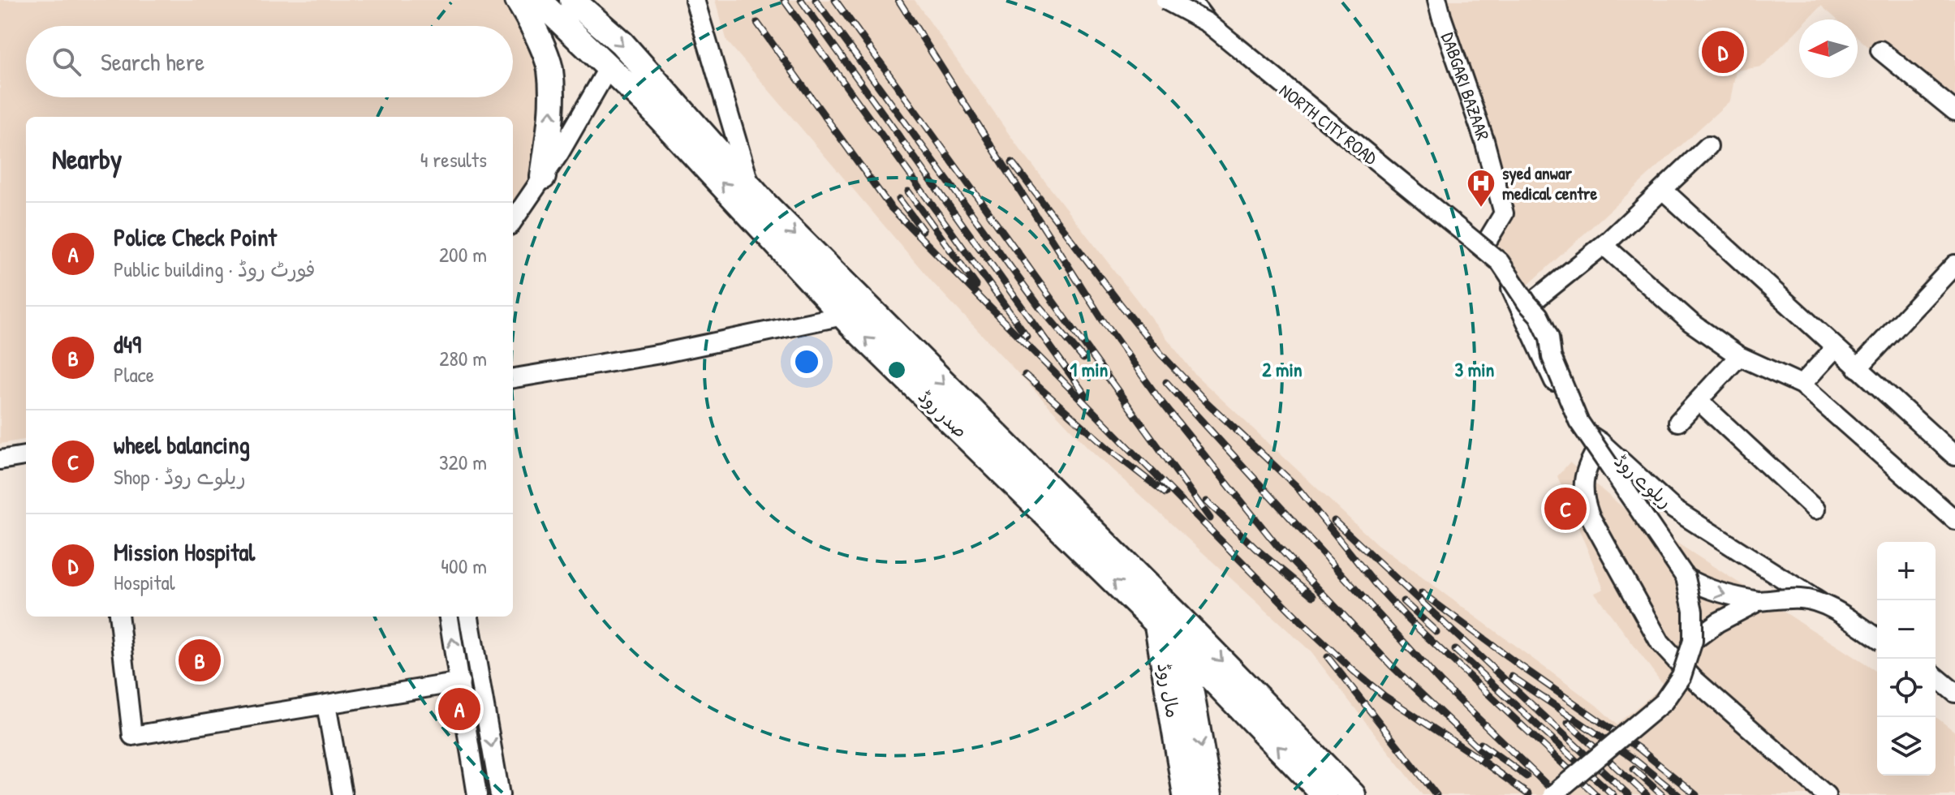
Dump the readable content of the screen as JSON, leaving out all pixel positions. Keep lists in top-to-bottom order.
{
  "streets": {
    "main road": ["صدر روڈ", "مال روڈ"],
    "street": ["DABGARI BAZAAR", "NORTH CITY ROAD", "ریلوے روڈ"]
  },
  "crossings": [
    ["DABGARI BAZAAR", "NORTH CITY ROAD"],
    ["DABGARI BAZAAR", "ریلوے روڈ"],
    ["NORTH CITY ROAD", "ریلوے روڈ"],
    ["صدر روڈ", "مال روڈ"]
  ],
  "places": {
    "hospital": ["syed anwar medical centre"]
  },
  "north": "left",
  "page": {
    "search": "Search here",
    "pins": [
      "D",
      "C",
      "B",
      "A"
    ],
    "heading": ["Nearby", "4 results"],
    "list": [
      {
        "mark": "A",
        "name": "Police Check Point",
        "note": "Public building · فورٹ روڈ",
        "value": "200 m"
      },
      {
        "mark": "B",
        "name": "d49",
        "note": "Place",
        "value": "280 m"
      },
      {
        "mark": "C",
        "name": "wheel balancing",
        "note": "Shop · ریلوے روڈ",
        "value": "320 m"
      },
      {
        "mark": "D",
        "name": "Mission Hospital",
        "note": "Hospital",
        "value": "400 m"
      }
    ],
    "map_buttons": ["+", "−"]
  },
  "rings": ["1 min", "2 min", "3 min"]
}
